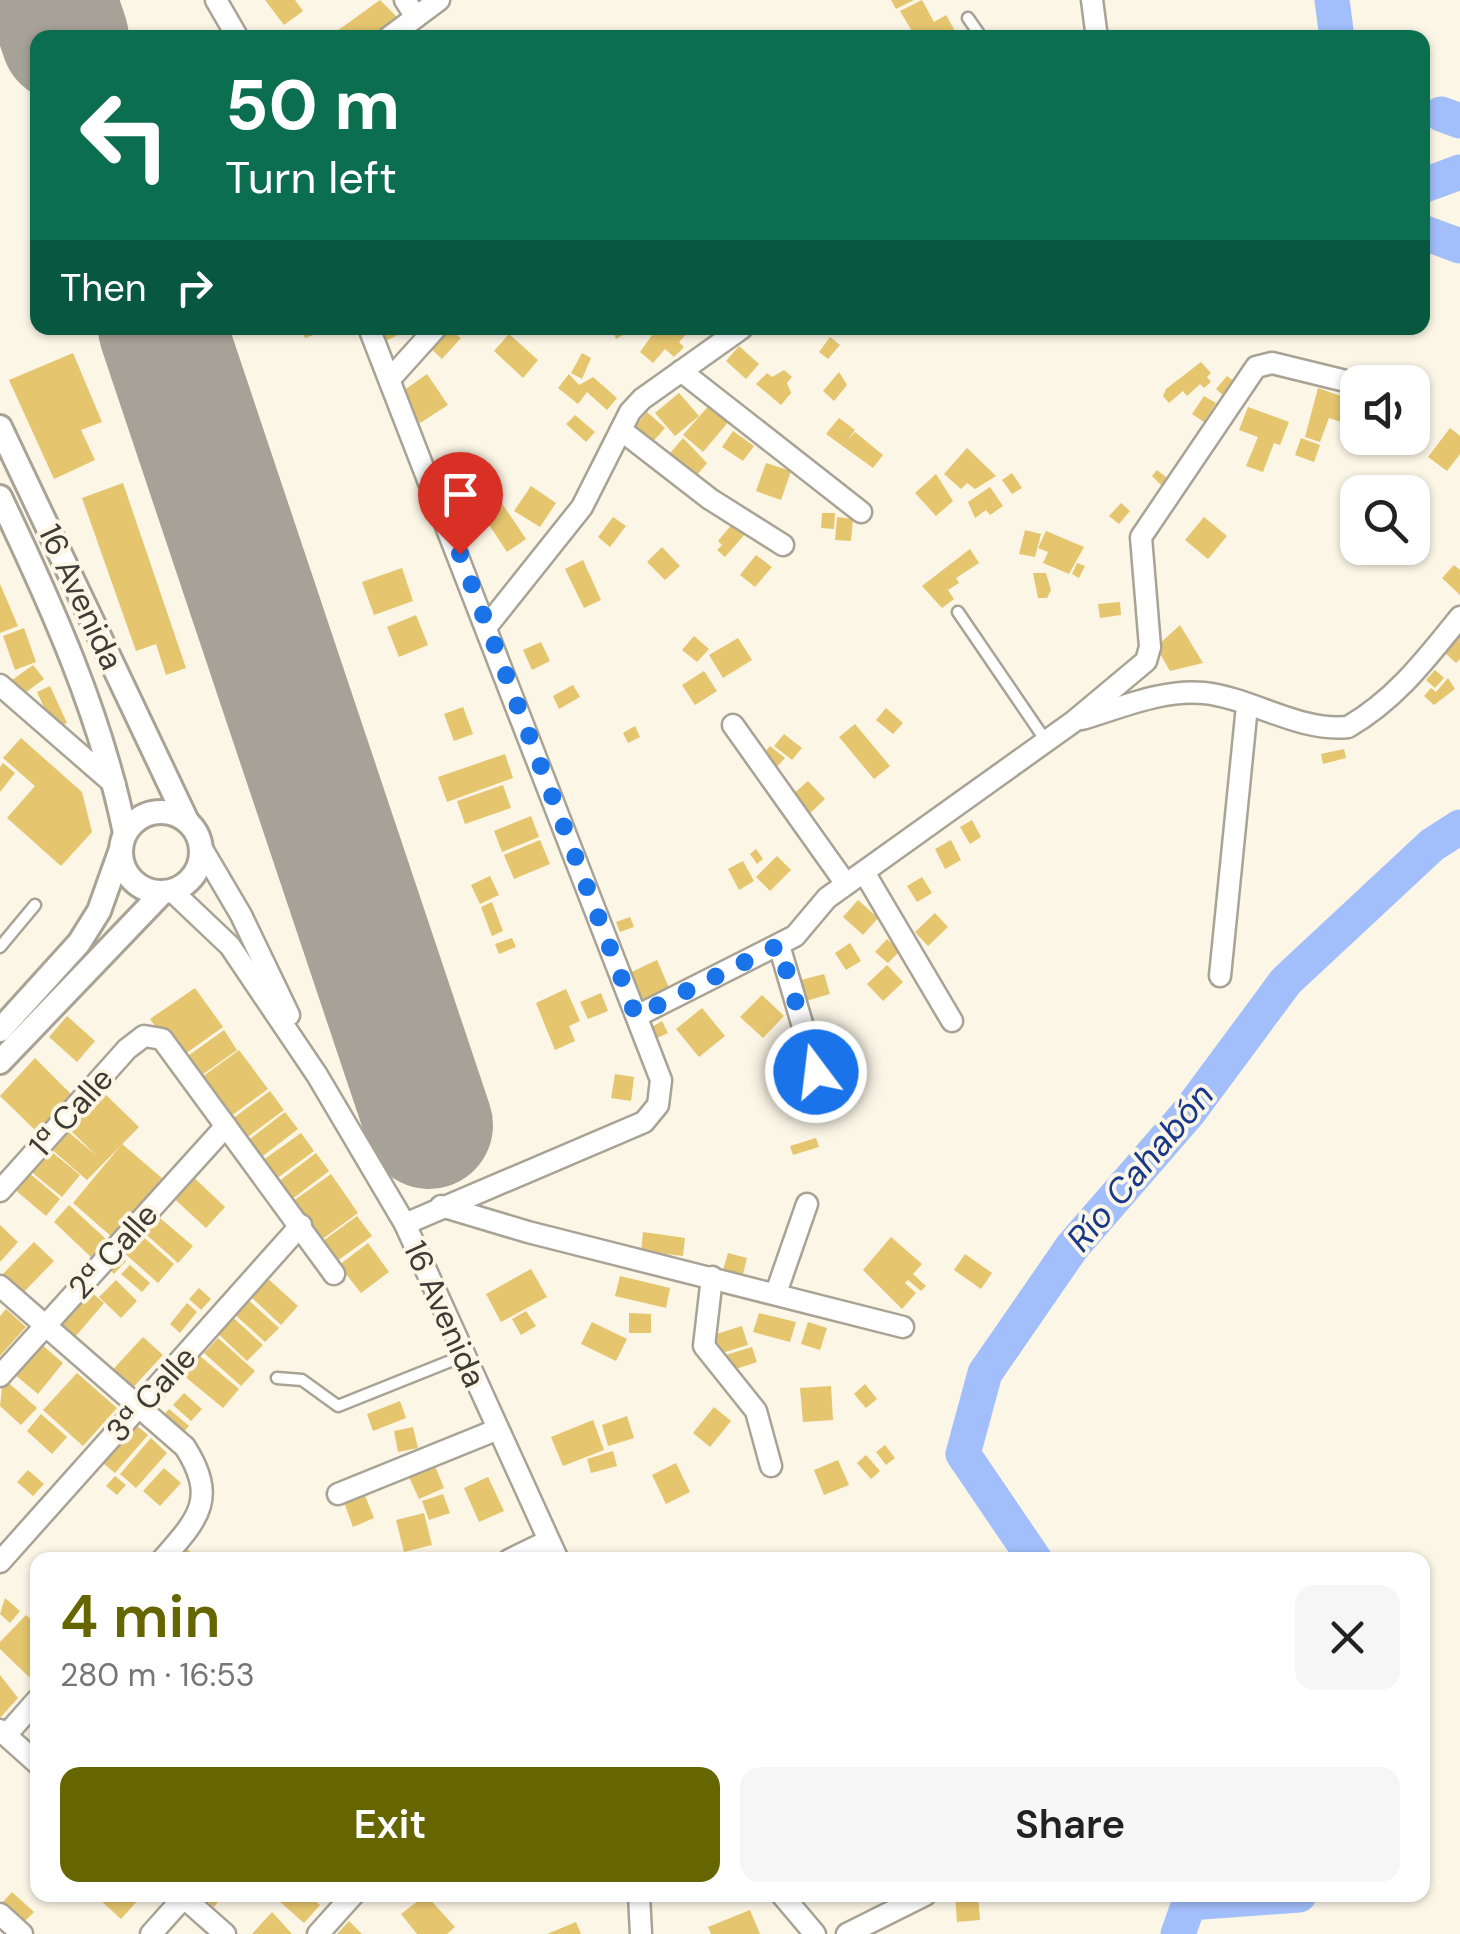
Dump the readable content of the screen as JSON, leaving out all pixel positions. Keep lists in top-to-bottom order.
{
  "streets": {
    "street": [
      "16 Avenida",
      "1ª Calle",
      "2ª Calle",
      "3ª Calle"
    ]
  },
  "crossings": [
    ["1ª Calle", "2ª Calle"]
  ],
  "water": ["Río Cahabón"],
  "page": {
    "turn": ["50 m", "Turn left"],
    "then": "Then",
    "heading": ["4 min", "280 m · 16:53"],
    "buttons": ["Exit", "Share"]
  }
}
